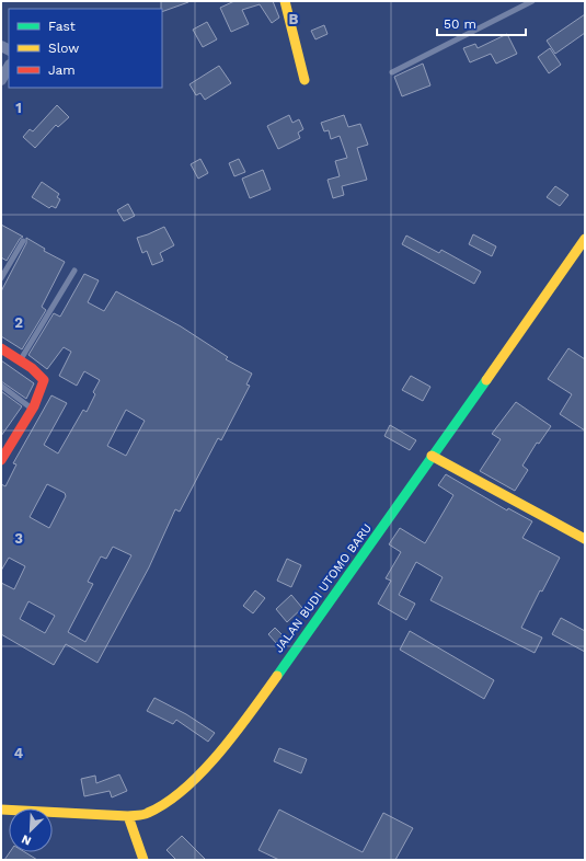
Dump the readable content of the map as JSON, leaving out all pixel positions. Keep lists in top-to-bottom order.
{
  "streets": {
    "street": ["JALAN BUDI UTOMO BARU"]
  },
  "legend": ["Fast", "Slow", "Jam"],
  "scale_bar": "50 m",
  "north": "bottom left",
  "grid": {
    "columns": ["B"],
    "rows": [
      "1",
      "2",
      "3",
      "4"
    ]
  }
}
